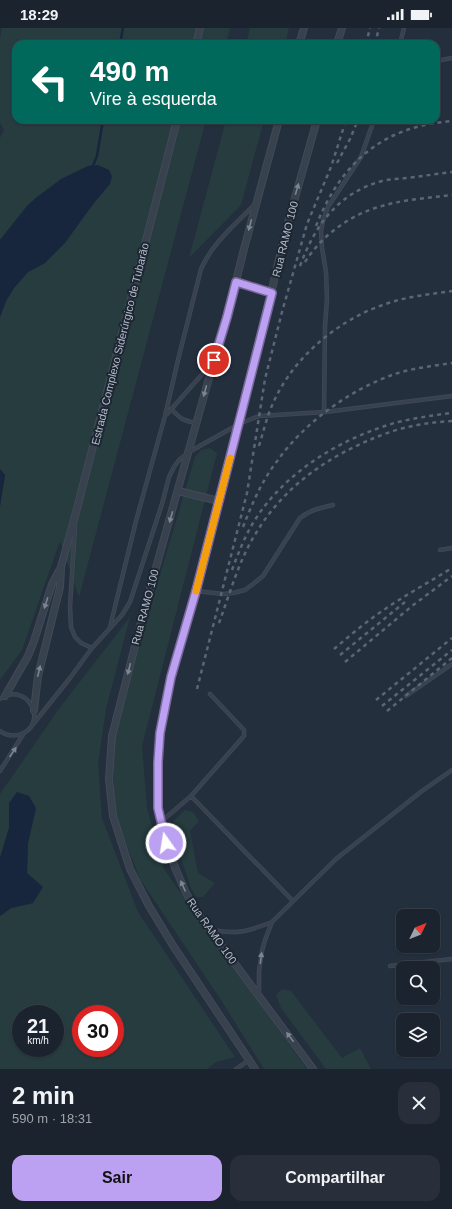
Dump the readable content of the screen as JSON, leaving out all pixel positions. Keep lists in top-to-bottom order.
{
  "streets": {
    "street": ["Rua RAMO 100", "Estrada Complexo Siderúrgico de Tubarão"]
  },
  "north": "top right",
  "page": {
    "status": "18:29",
    "turn": ["490 m", "Vire à esquerda"],
    "speed": "21 km/h",
    "limit": "30",
    "heading": ["2 min", "590 m · 18:31"],
    "buttons": ["Sair", "Compartilhar"]
  }
}
